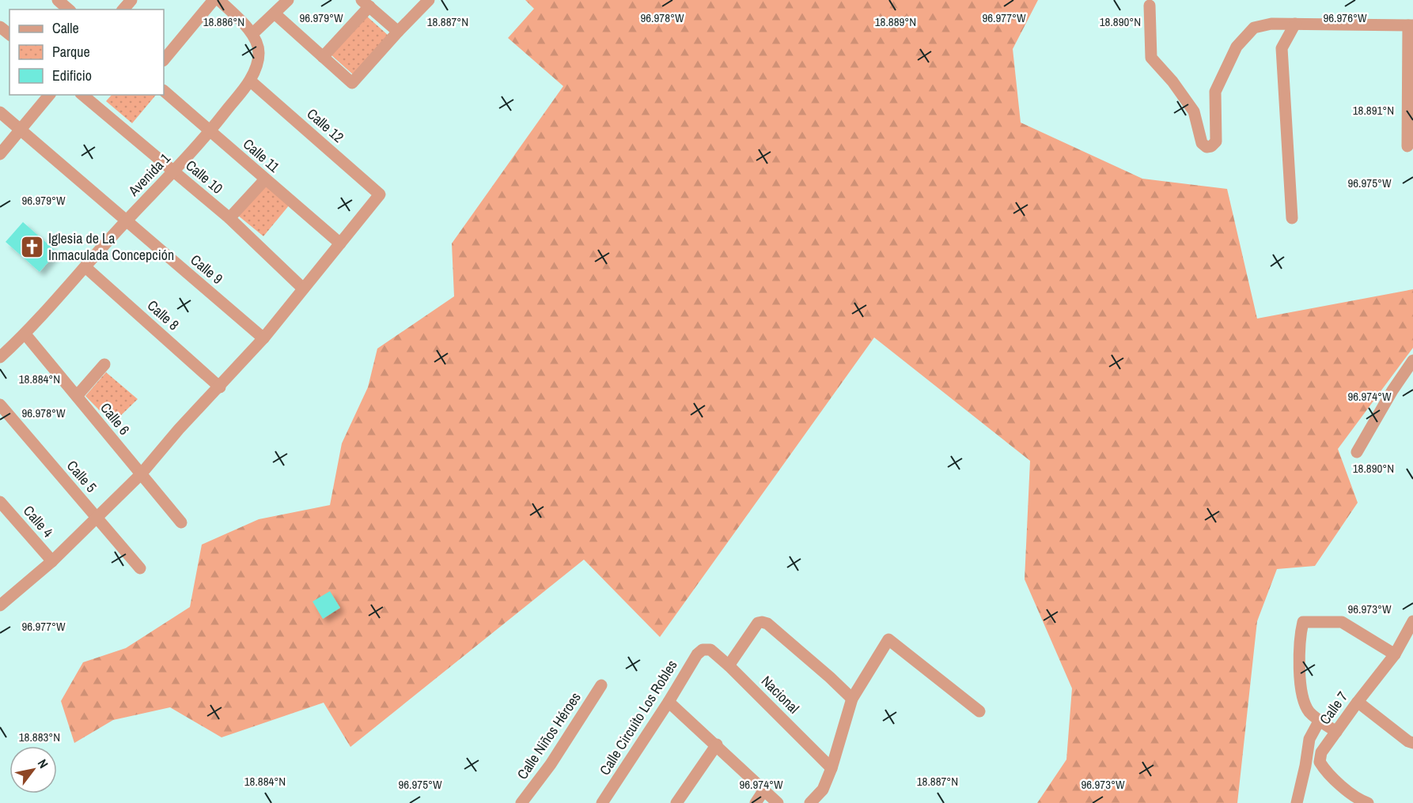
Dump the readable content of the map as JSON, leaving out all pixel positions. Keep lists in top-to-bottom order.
{
  "streets": {
    "street": [
      "Calle 12",
      "Calle 11",
      "Avenida 1",
      "Calle 10",
      "Calle 9",
      "Calle 8",
      "Calle 6",
      "Calle 5",
      "Calle 4",
      "Nacional",
      "Calle 7",
      "Calle Circuito Los Robles",
      "Calle Niños Héroes"
    ]
  },
  "crossings": [
    ["Calle 12", "Calle 11"],
    ["Calle 12", "Avenida 1"],
    ["Calle 11", "Avenida 1"],
    ["Avenida 1", "Calle 10"],
    ["Avenida 1", "Calle 9"],
    ["Avenida 1", "Calle 8"],
    ["Avenida 1", "Calle 6"],
    ["Nacional", "Calle Circuito Los Robles"]
  ],
  "places": {
    "church": ["Iglesia de La Inmaculada Concepción"]
  },
  "legend": ["Calle", "Parque", "Edificio"],
  "north": "top right",
  "coordinates": [
    "96.979°W",
    "96.978°W",
    "96.977°W",
    "96.976°W",
    "18.886°N",
    "18.887°N",
    "18.889°N",
    "18.890°N",
    "18.891°N",
    "96.975°W",
    "18.884°N",
    "96.974°W",
    "96.973°W",
    "18.883°N"
  ]
}
